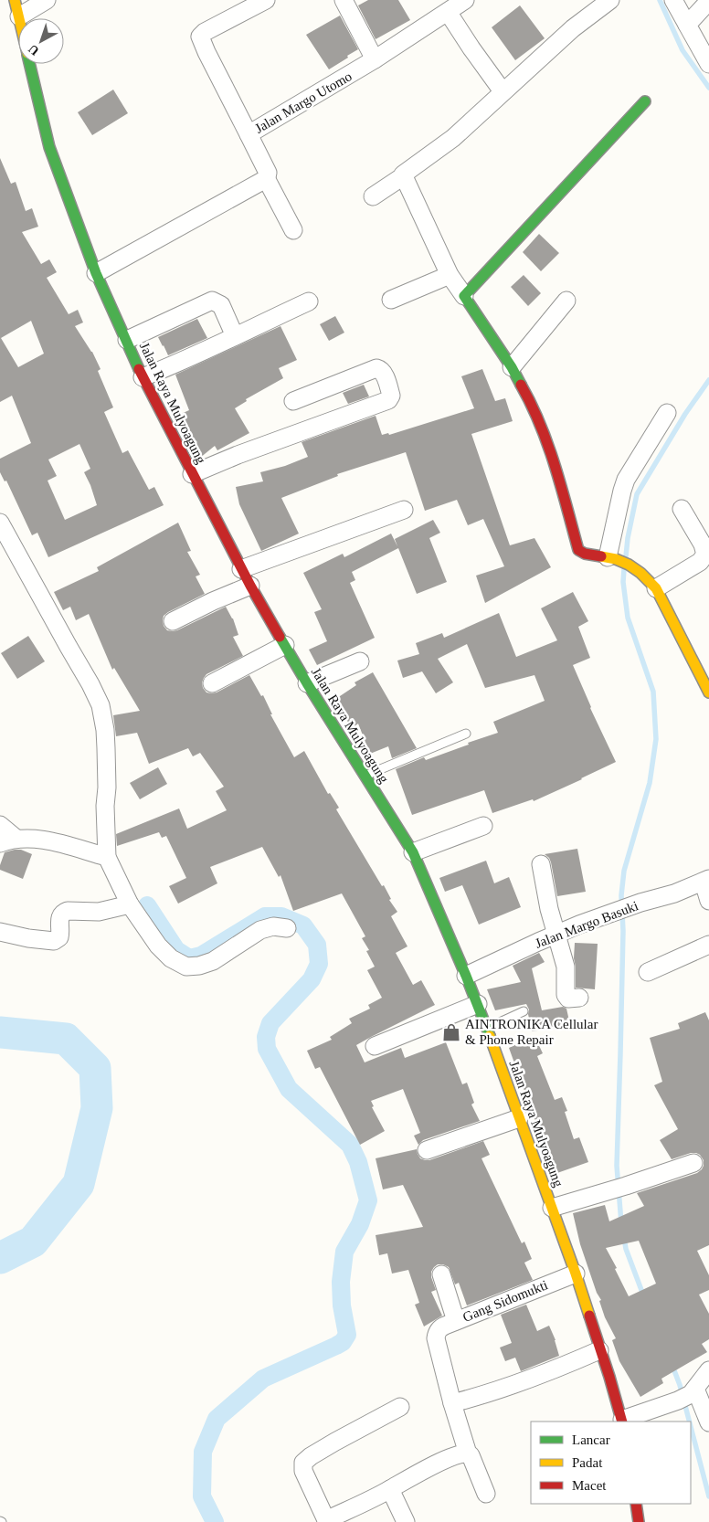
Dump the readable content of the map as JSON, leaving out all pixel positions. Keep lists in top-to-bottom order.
{
  "streets": {
    "main road": ["Jalan Raya Mulyoagung"],
    "street": ["Jalan Margo Utomo", "Jalan Margo Basuki", "Gang Sidomukti"]
  },
  "crossings": [
    ["Jalan Raya Mulyoagung", "Jalan Margo Basuki"],
    ["Jalan Raya Mulyoagung", "Gang Sidomukti"]
  ],
  "places": {
    "shop": ["AINTRONIKA Cellular & Phone Repair"]
  },
  "legend": ["Lancar", "Padat", "Macet"],
  "north": "bottom left"
}
